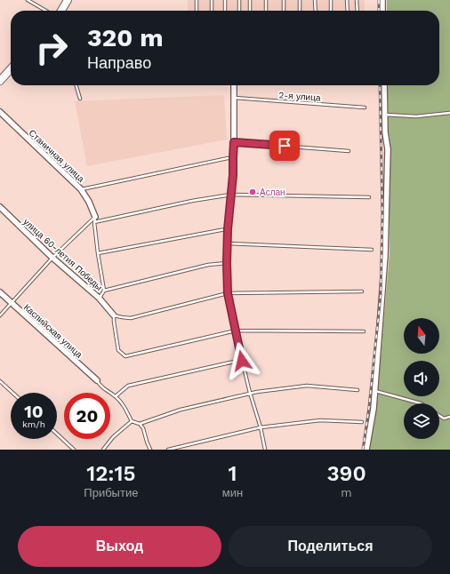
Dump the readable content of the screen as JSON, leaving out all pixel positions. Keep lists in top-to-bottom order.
{
  "streets": {
    "street": ["Станичная улица", "улица 60-летия Победы", "Каспийская улица"],
    "lane": ["2-я улица"]
  },
  "places": ["Аслан"],
  "north": "top",
  "page": {
    "turn": ["320 m", "Направо"],
    "speed": "10 km/h",
    "limit": "20",
    "eta": [
      "12:15",
      "Прибытие",
      "1",
      "мин",
      "390",
      "m"
    ],
    "buttons": ["Выход", "Поделиться"]
  }
}
